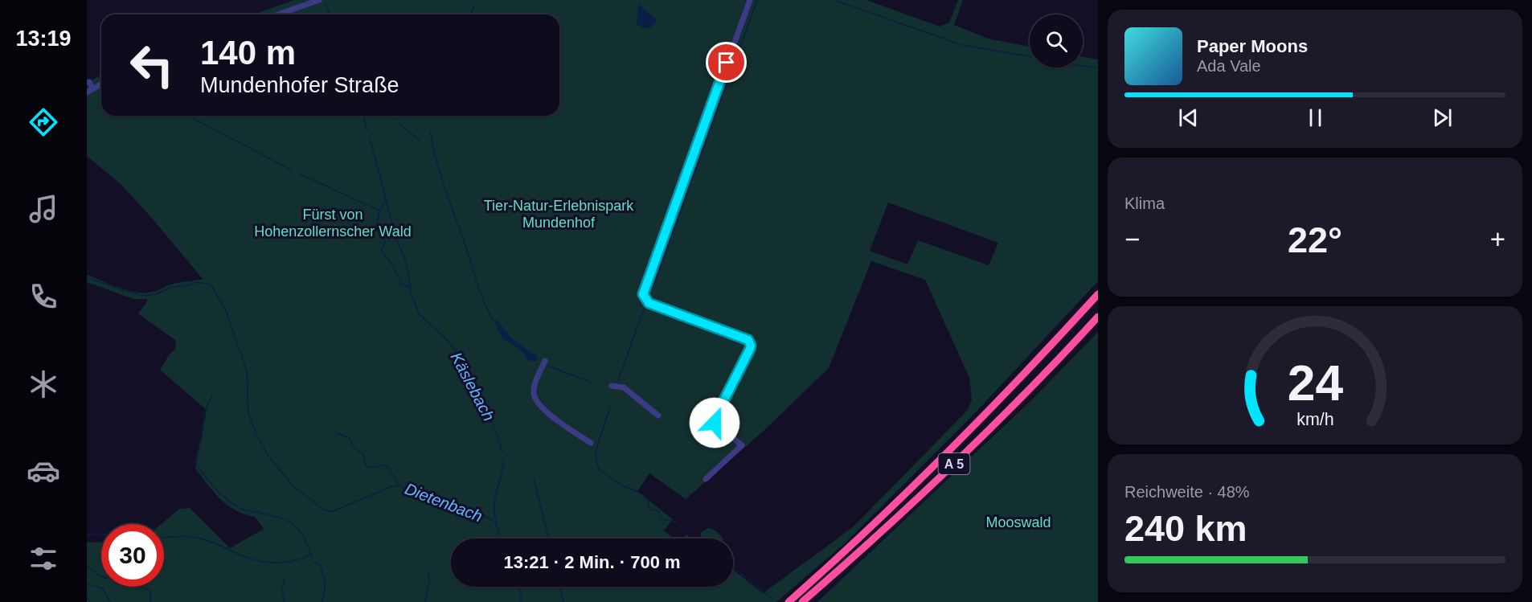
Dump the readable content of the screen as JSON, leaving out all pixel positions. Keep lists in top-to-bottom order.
{
  "streets": {
    "highway": ["A 5"]
  },
  "water": ["Käslebach", "Dietenbach"],
  "parks": ["Tier-Natur-Erlebnispark Mundenhof", "Fürst von Hohenzollernscher Wald", "Mooswald"],
  "page": {
    "tabs": "13:19",
    "turn": ["140 m", "Mundenhofer Straße"],
    "song": ["Paper Moons", "Ada Vale"],
    "tile": [
      "Klima",
      ["Reichweite · 48%", "240 km"]
    ],
    "heat": ["−", "22°", "+"],
    "limit": "30",
    "trip": "13:21 · 2 Min. · 700 m",
    "gauge": ["24", "km/h"]
  }
}
